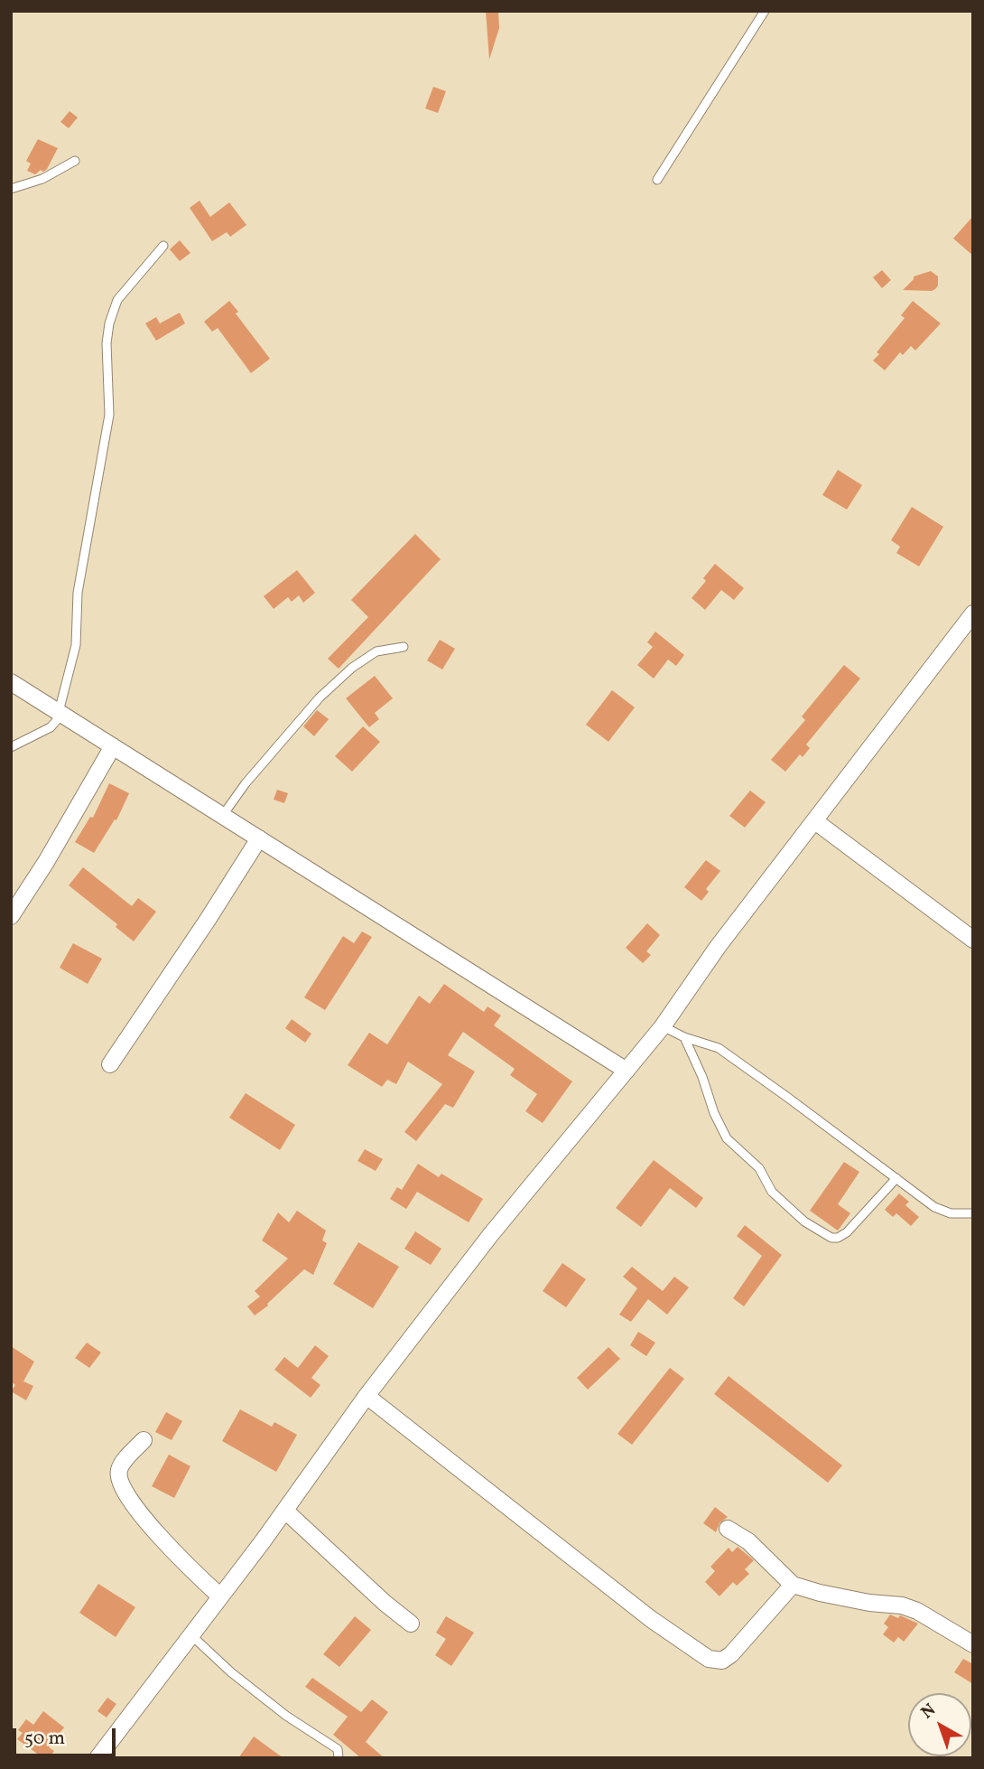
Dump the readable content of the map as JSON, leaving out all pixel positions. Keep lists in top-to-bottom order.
{
  "scale_bar": "50 m",
  "north": "top left"
}
